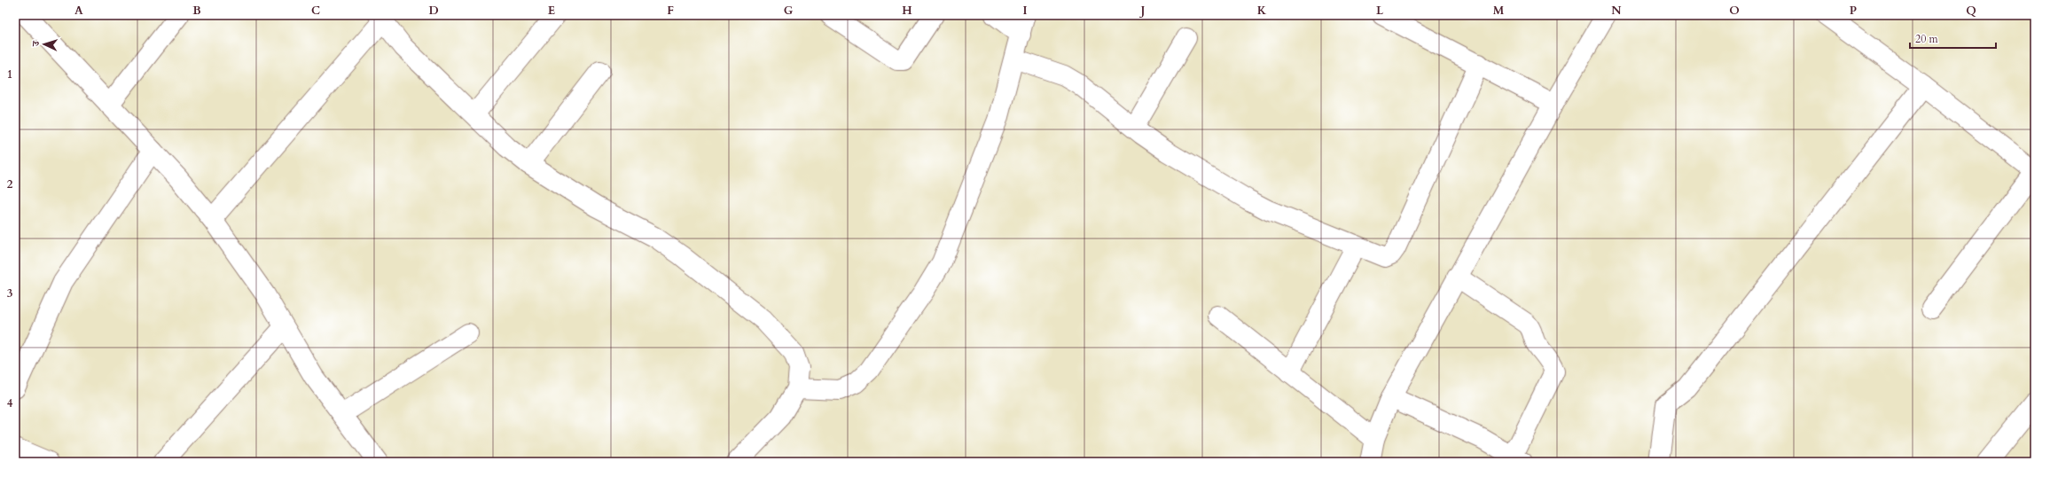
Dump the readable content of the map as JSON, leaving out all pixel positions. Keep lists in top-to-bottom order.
{
  "scale_bar": "20 m",
  "north": "left",
  "grid": {
    "columns": [
      "A",
      "B",
      "C",
      "D",
      "E",
      "F",
      "G",
      "H",
      "I",
      "J",
      "K",
      "L",
      "M",
      "N",
      "O",
      "P",
      "Q"
    ],
    "rows": [
      "1",
      "2",
      "3",
      "4"
    ]
  }
}
